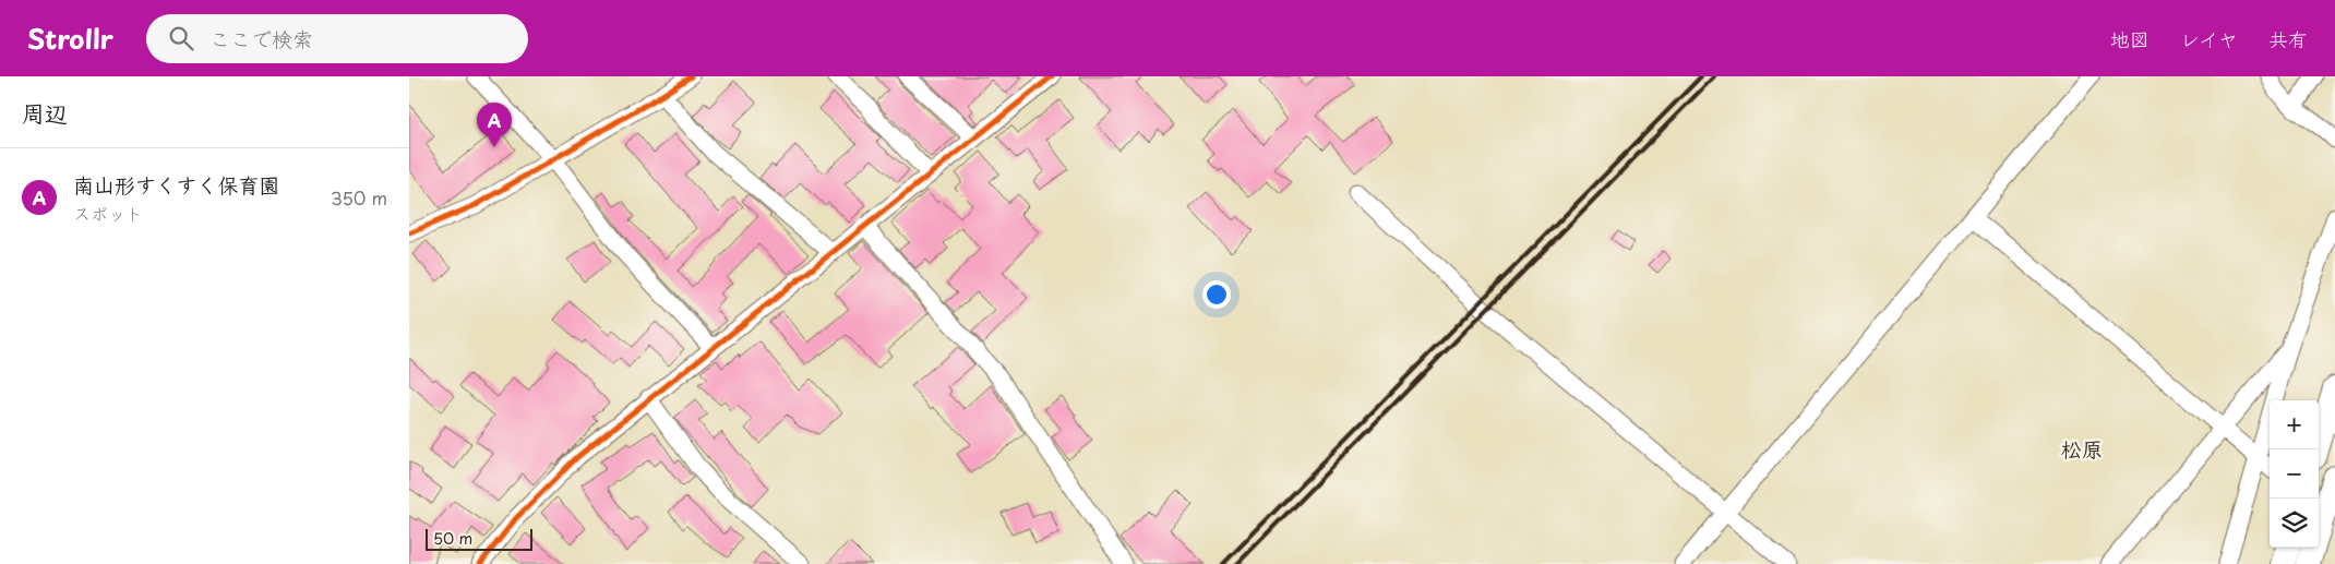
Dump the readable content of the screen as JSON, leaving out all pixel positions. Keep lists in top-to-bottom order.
{
  "districts": ["松原"],
  "scale_bar": "50 m",
  "page": {
    "header": "Strollr",
    "search": "ここで検索",
    "nav": ["地図", "レイヤ", "共有"],
    "heading": "周辺",
    "pins": "A",
    "list": [
      {
        "mark": "A",
        "name": "南山形すくすく保育園",
        "note": "スポット",
        "value": "350 m"
      }
    ],
    "map_buttons": ["+", "−"],
    "scale": "50 m"
  }
}
